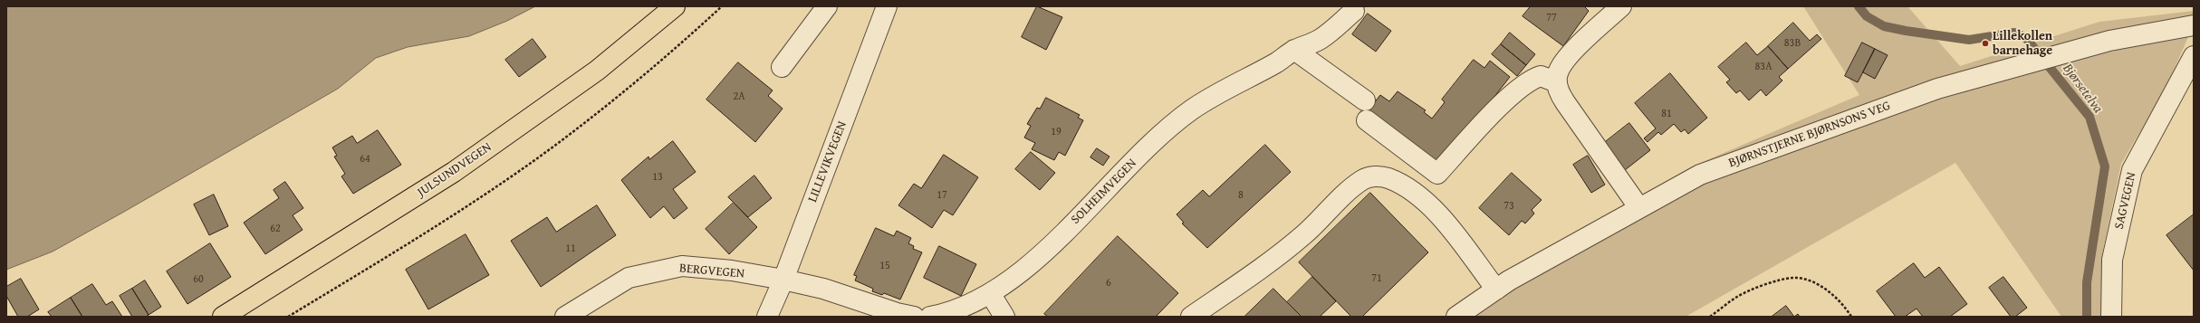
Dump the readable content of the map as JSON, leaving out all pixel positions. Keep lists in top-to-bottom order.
{
  "streets": {
    "main road": ["JULSUNDVEGEN"],
    "street": [
      "BJØRNSTJERNE BJØRNSONS VEG",
      "LILLEVIKVEGEN",
      "SOLHEIMVEGEN",
      "SAGVEGEN",
      "BERGVEGEN"
    ]
  },
  "crossings": [
    ["LILLEVIKVEGEN", "BERGVEGEN"]
  ],
  "water": ["Bjørsetelva"],
  "places": ["Lillekollen barnehage"],
  "house_numbers": [
    "77",
    "83B",
    "83A",
    "2A",
    "81",
    "19",
    "64",
    "13",
    "17",
    "8",
    "73",
    "62",
    "11",
    "15",
    "71",
    "60",
    "6"
  ]
}
